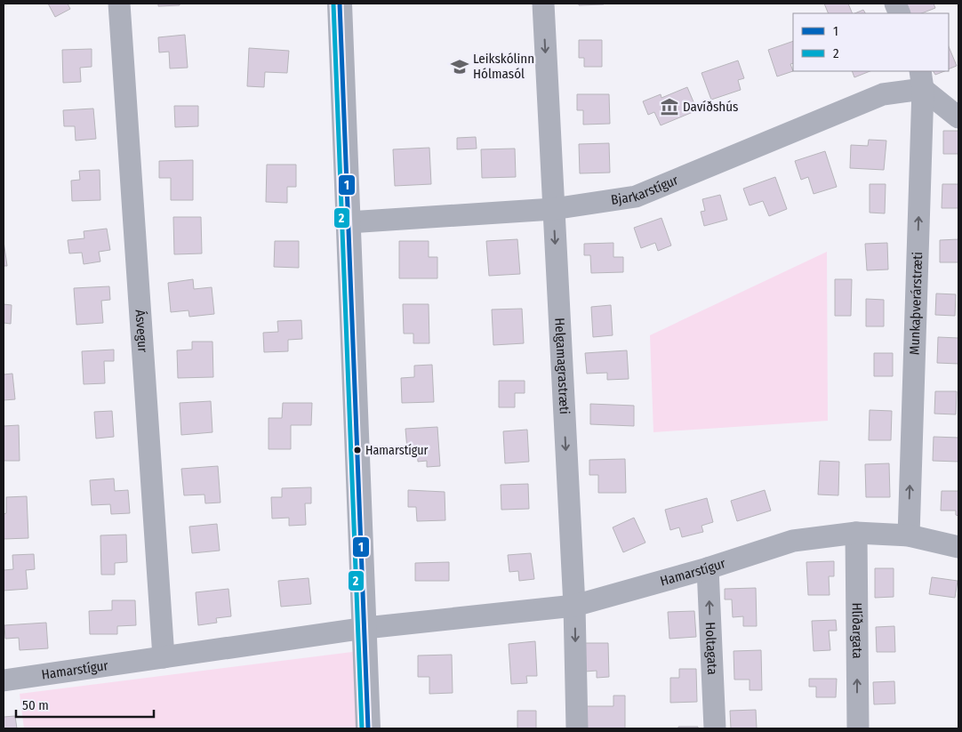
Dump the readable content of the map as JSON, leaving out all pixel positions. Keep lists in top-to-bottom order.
{
  "streets": {
    "street": [
      "Bjarkarstígur",
      "Munkaþverárstræti",
      "Ásvegur",
      "Helgamagrastræti",
      "Hamarstígur",
      "Hlíðargata",
      "Holtagata"
    ]
  },
  "crossings": [
    ["Bjarkarstígur", "Munkaþverárstræti"],
    ["Bjarkarstígur", "Helgamagrastræti"],
    ["Munkaþverárstræti", "Hamarstígur"],
    ["Ásvegur", "Hamarstígur"],
    ["Helgamagrastræti", "Hamarstígur"],
    ["Hamarstígur", "Hlíðargata"],
    ["Hamarstígur", "Holtagata"]
  ],
  "one_way": [
    "Munkaþverárstræti",
    "Helgamagrastræti",
    "Hlíðargata",
    "Holtagata"
  ],
  "places": {
    "school or university": ["Leikskólinn Hólmasól"],
    "museum": ["Davíðshús"],
    "other": ["Hamarstígur"]
  },
  "lines": ["transit line 1", "transit line 2"],
  "legend": ["1", "2"],
  "scale_bar": "50 m"
}
